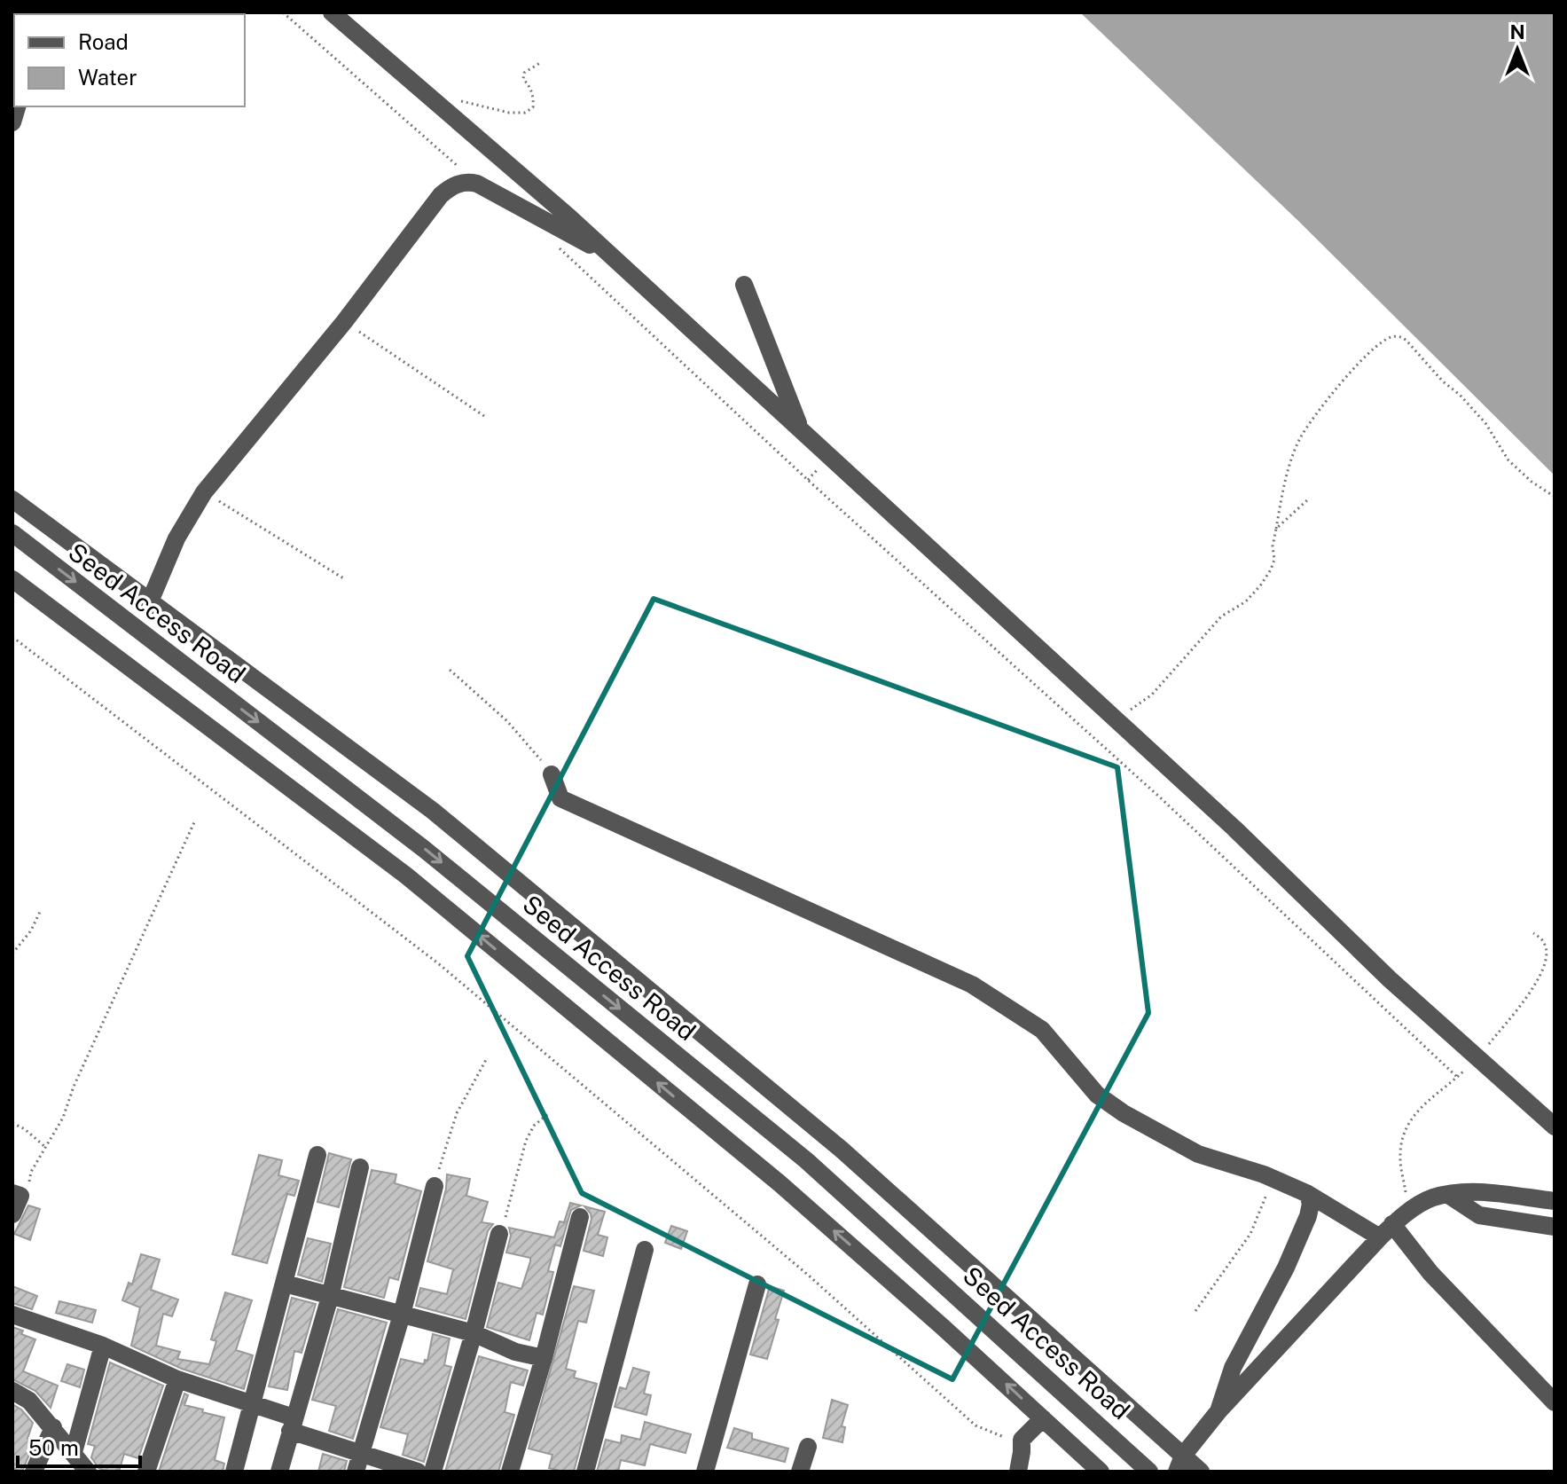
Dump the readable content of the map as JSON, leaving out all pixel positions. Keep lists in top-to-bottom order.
{
  "streets": {
    "street": ["Seed Access Road"]
  },
  "legend": ["Road", "Water"],
  "scale_bar": "50 m",
  "north": "top"
}
